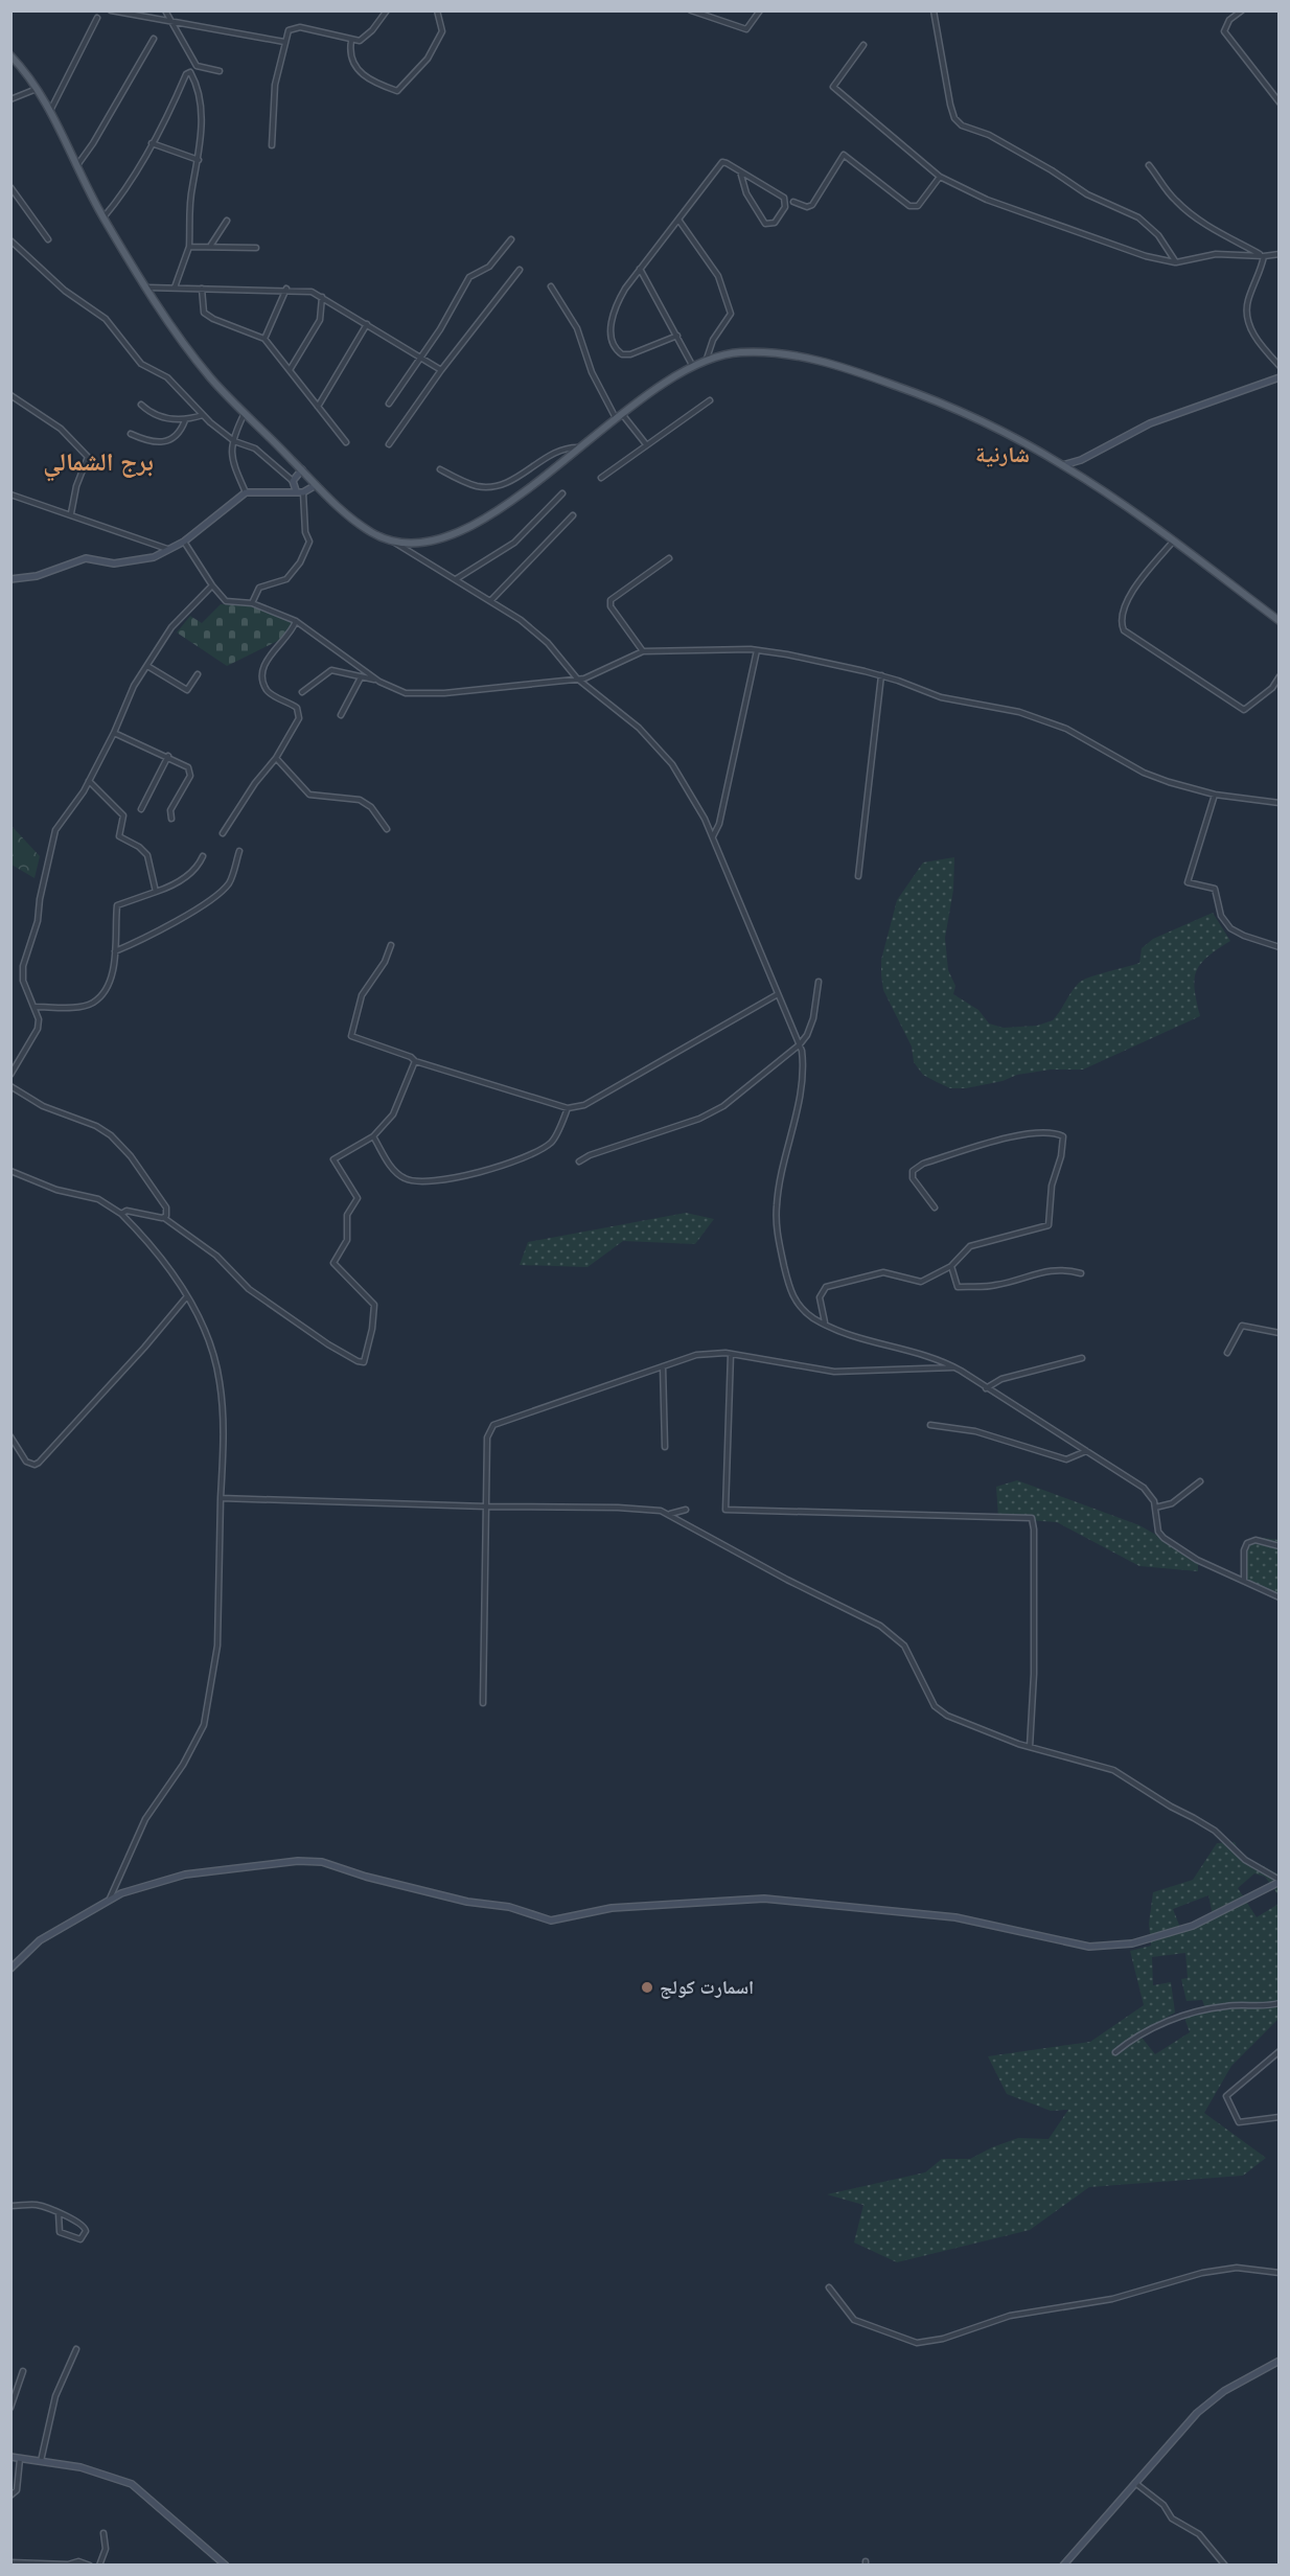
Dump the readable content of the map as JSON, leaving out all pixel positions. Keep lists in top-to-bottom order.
{
  "districts": ["شارنية", "برج الشمالي"],
  "places": ["اسمارت كولج"]
}
